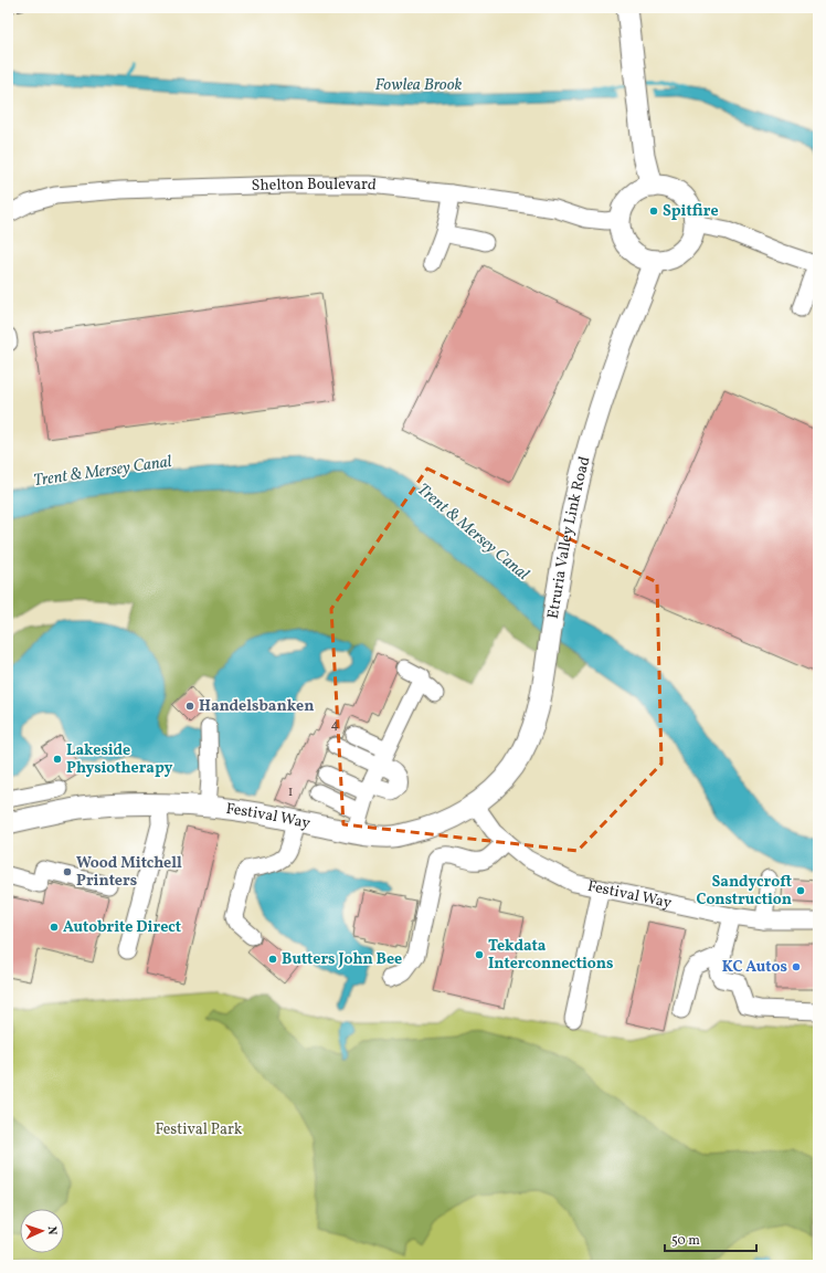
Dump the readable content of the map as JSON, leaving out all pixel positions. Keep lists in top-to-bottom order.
{
  "streets": {
    "main road": ["Etruria Valley Link Road", "Festival Way"],
    "street": ["Shelton Boulevard"]
  },
  "crossings": [
    ["Shelton Boulevard", "Etruria Valley Link Road"],
    ["Etruria Valley Link Road", "Festival Way"]
  ],
  "water": ["Fowlea Brook", "Trent & Mersey Canal"],
  "parks": ["Festival Park"],
  "places": [
    "Spitfire",
    "Handelsbanken",
    "Lakeside Physiotherapy",
    "Wood Mitchell Printers",
    "Sandycroft Construction",
    "Autobrite Direct",
    "Tekdata Interconnections",
    "Butters John Bee",
    "KC Autos"
  ],
  "house_numbers": ["4", "1"],
  "scale_bar": "50 m",
  "north": "right"
}
